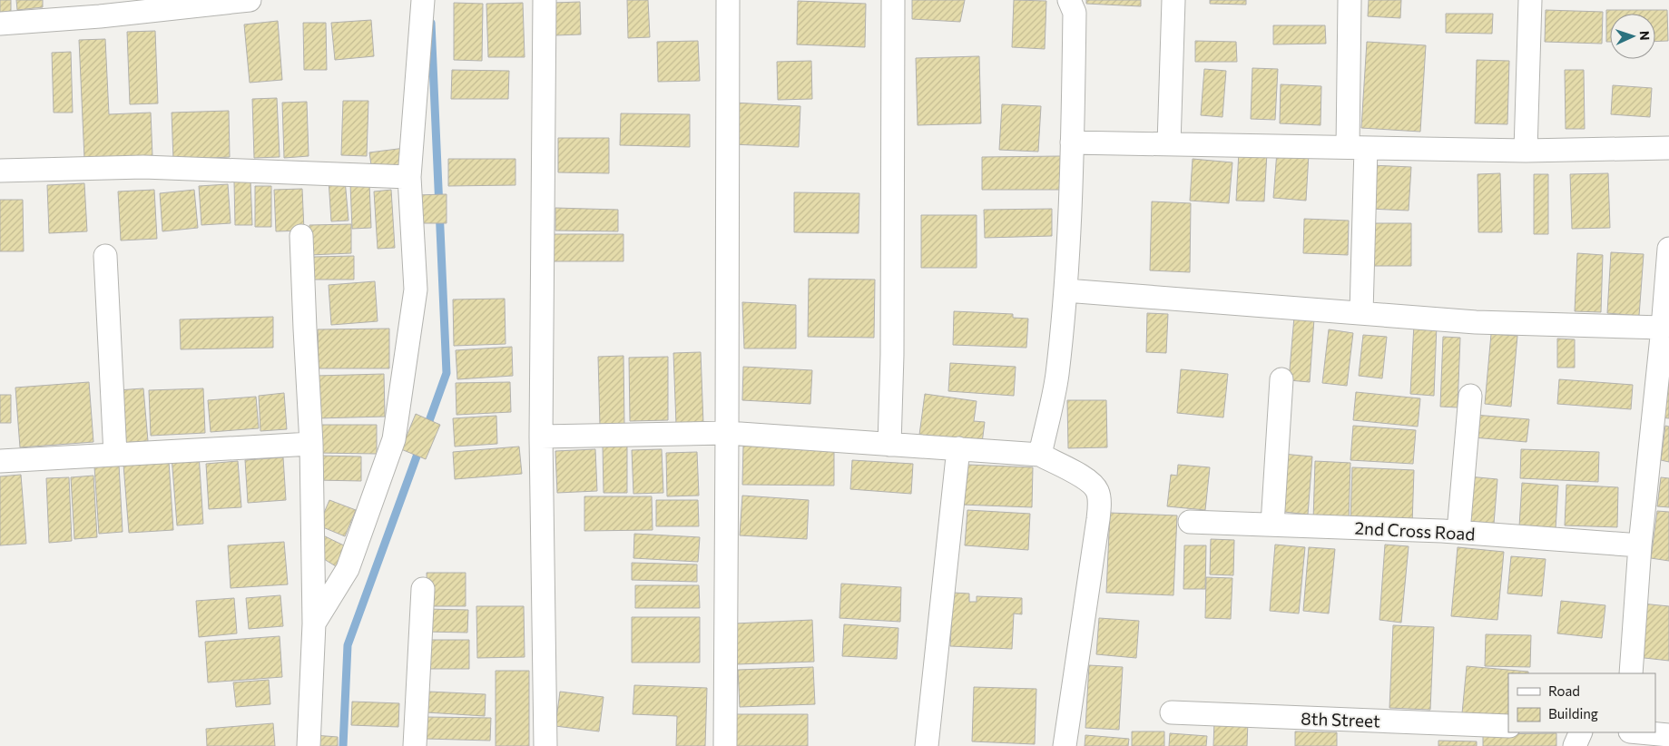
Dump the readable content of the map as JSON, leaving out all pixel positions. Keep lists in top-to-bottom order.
{
  "streets": {
    "street": ["2nd Cross Road", "8th Street"]
  },
  "legend": ["Road", "Building"],
  "north": "right"
}
